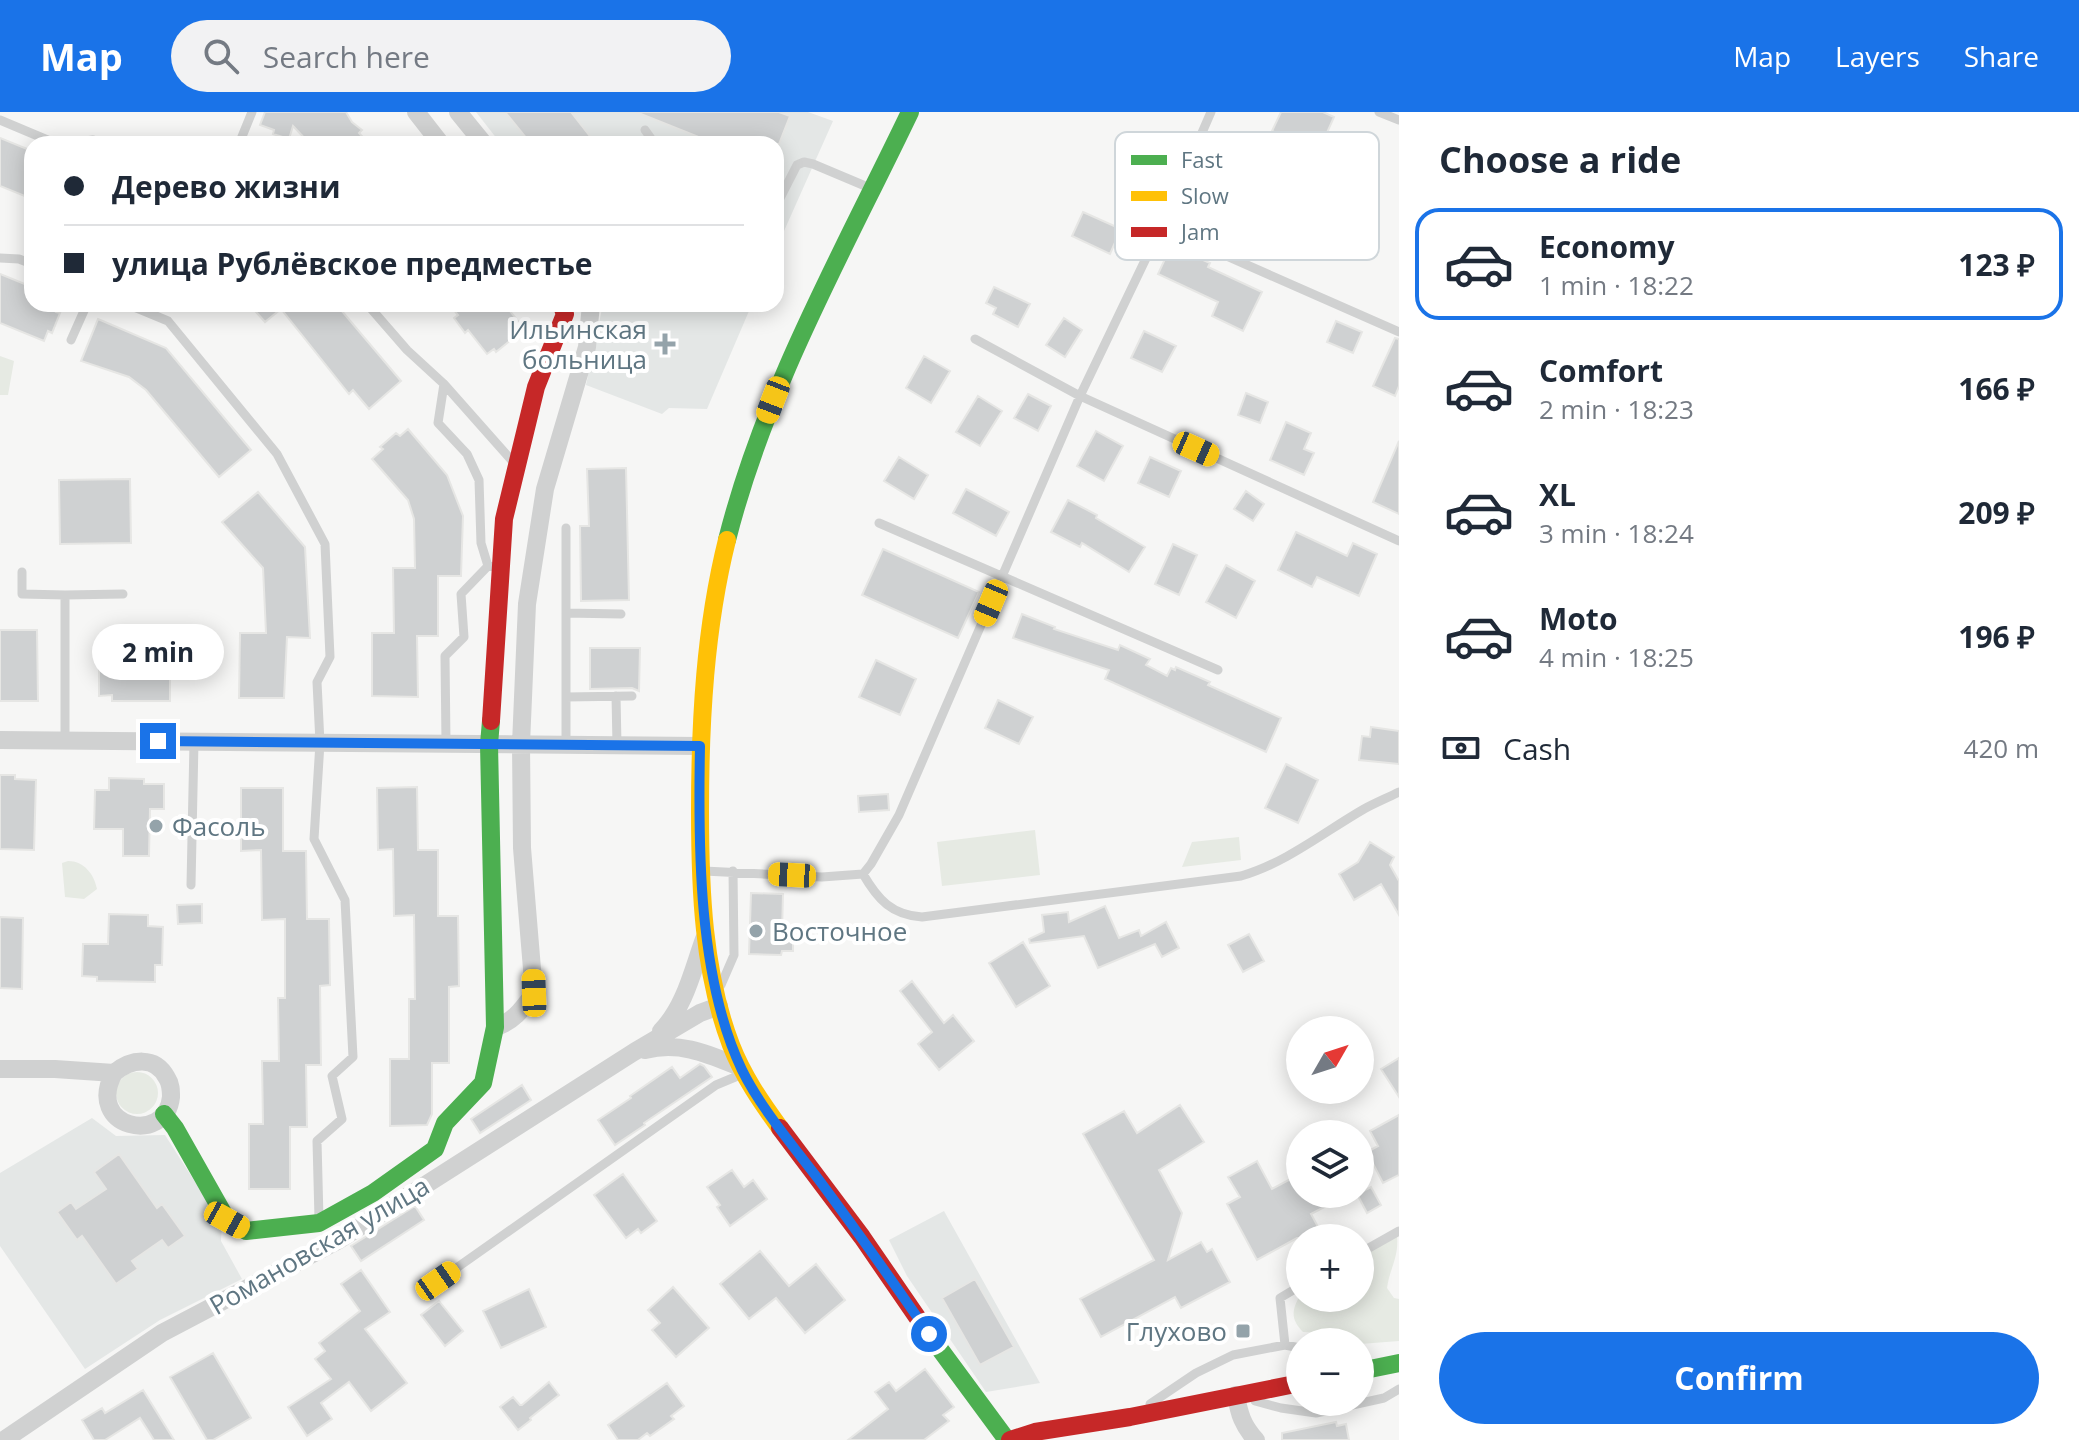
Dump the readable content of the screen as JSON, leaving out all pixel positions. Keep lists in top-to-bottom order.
{
  "streets": {
    "street": ["Романовская улица"]
  },
  "places": {
    "health": ["Ильинская больница"],
    "other": ["Фасоль", "Восточное"],
    "transit": ["Глухово"]
  },
  "legend": ["Fast", "Slow", "Jam"],
  "north": "top right",
  "page": {
    "header": "Map",
    "search": "Search here",
    "nav": ["Map", "Layers", "Share"],
    "heading": "Choose a ride",
    "banner": ["Дерево жизни", "улица Рублёвское предместье"],
    "list": [
      {
        "name": "Economy",
        "note": "1 min · 18:22",
        "value": "123 ₽"
      },
      {
        "name": "Comfort",
        "note": "2 min · 18:23",
        "value": "166 ₽"
      },
      {
        "name": "XL",
        "note": "3 min · 18:24",
        "value": "209 ₽"
      },
      {
        "name": "Moto",
        "note": "4 min · 18:25",
        "value": "196 ₽"
      }
    ],
    "bubble": "2 min",
    "pay": ["Cash", "420 m"],
    "map_buttons": ["+", "−"],
    "buttons": "Confirm"
  }
}
